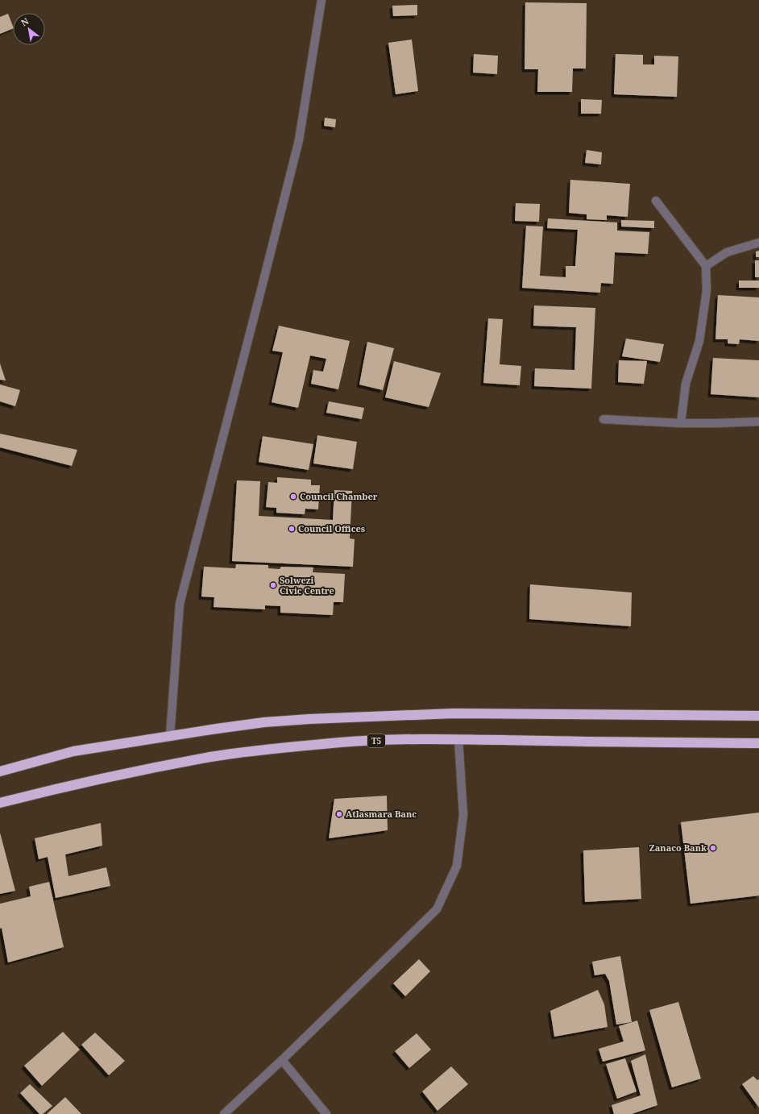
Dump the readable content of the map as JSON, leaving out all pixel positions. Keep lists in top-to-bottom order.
{
  "streets": {
    "highway": ["T5"]
  },
  "places": [
    "Council Chamber",
    "Council Offices",
    "Solwezi Civic Centre",
    "Atlasmara Banc",
    "Zanaco Bank"
  ],
  "north": "top left"
}
